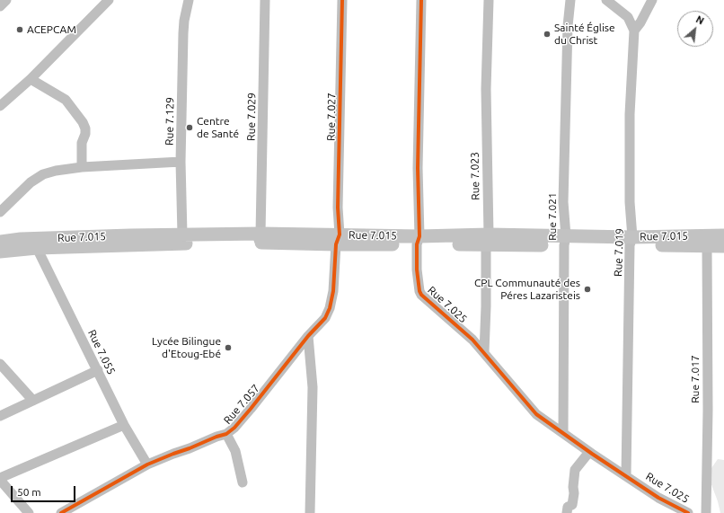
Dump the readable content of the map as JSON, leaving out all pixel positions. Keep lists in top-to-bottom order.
{
  "streets": {
    "main road": ["Rue 7.015"],
    "street": [
      "Rue 7.029",
      "Rue 7.027",
      "Rue 7.129",
      "Rue 7.023",
      "Rue 7.021",
      "Rue 7.019",
      "Rue 7.025",
      "Rue 7.055",
      "Rue 7.017",
      "Rue 7.057"
    ]
  },
  "crossings": [
    ["Rue 7.029", "Rue 7.015"],
    ["Rue 7.027", "Rue 7.015"],
    ["Rue 7.027", "Rue 7.057"],
    ["Rue 7.129", "Rue 7.015"],
    ["Rue 7.023", "Rue 7.015"],
    ["Rue 7.023", "Rue 7.025"],
    ["Rue 7.021", "Rue 7.015"],
    ["Rue 7.021", "Rue 7.025"],
    ["Rue 7.015", "Rue 7.019"],
    ["Rue 7.015", "Rue 7.025"],
    ["Rue 7.015", "Rue 7.055"],
    ["Rue 7.015", "Rue 7.017"],
    ["Rue 7.015", "Rue 7.057"],
    ["Rue 7.019", "Rue 7.025"],
    ["Rue 7.055", "Rue 7.057"]
  ],
  "places": [
    "ACEPCAM",
    "Sainté Église du Christ",
    "Centre de Santé",
    "CPL Communauté des Péres Lazaristeis",
    "Lycée Bilingue d'Etoug-Ebé"
  ],
  "scale_bar": "50 m",
  "north": "top right"
}
